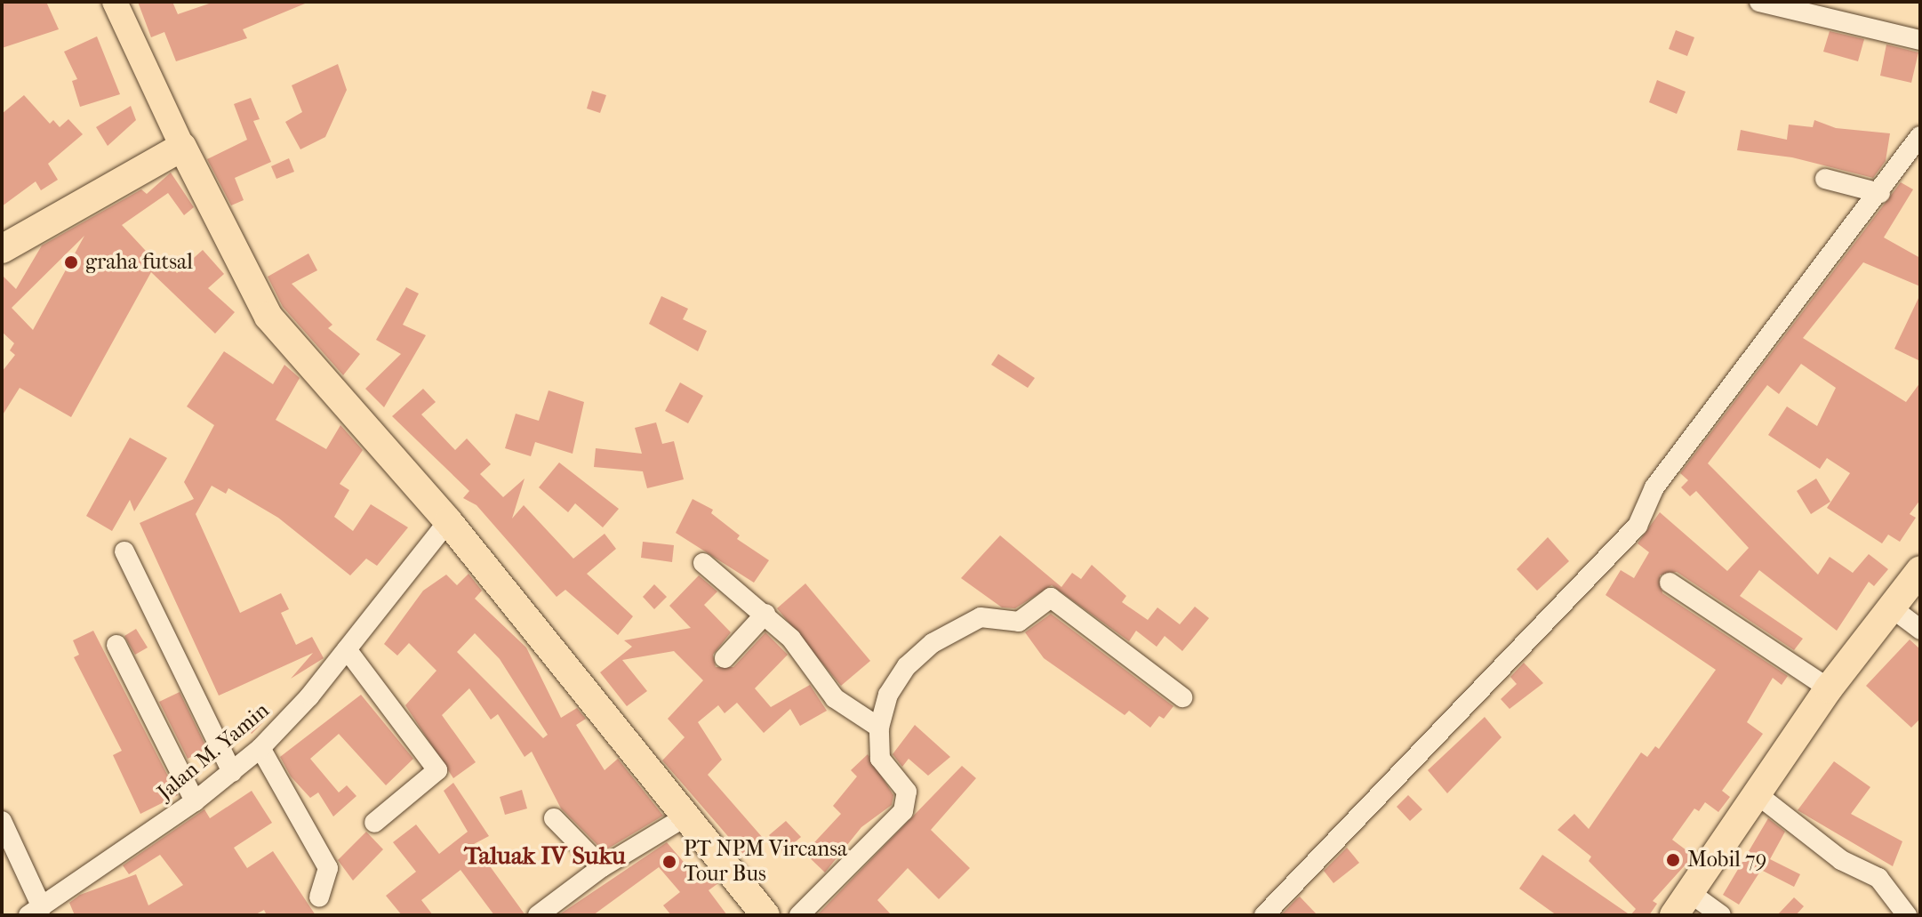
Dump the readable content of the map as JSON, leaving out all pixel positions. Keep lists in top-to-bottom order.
{
  "streets": {
    "street": ["Jalan M. Yamin"]
  },
  "districts": ["Taluak IV Suku"],
  "places": ["graha futsal", "Mobil 79", "PT NPM Vircansa Tour Bus"]
}
